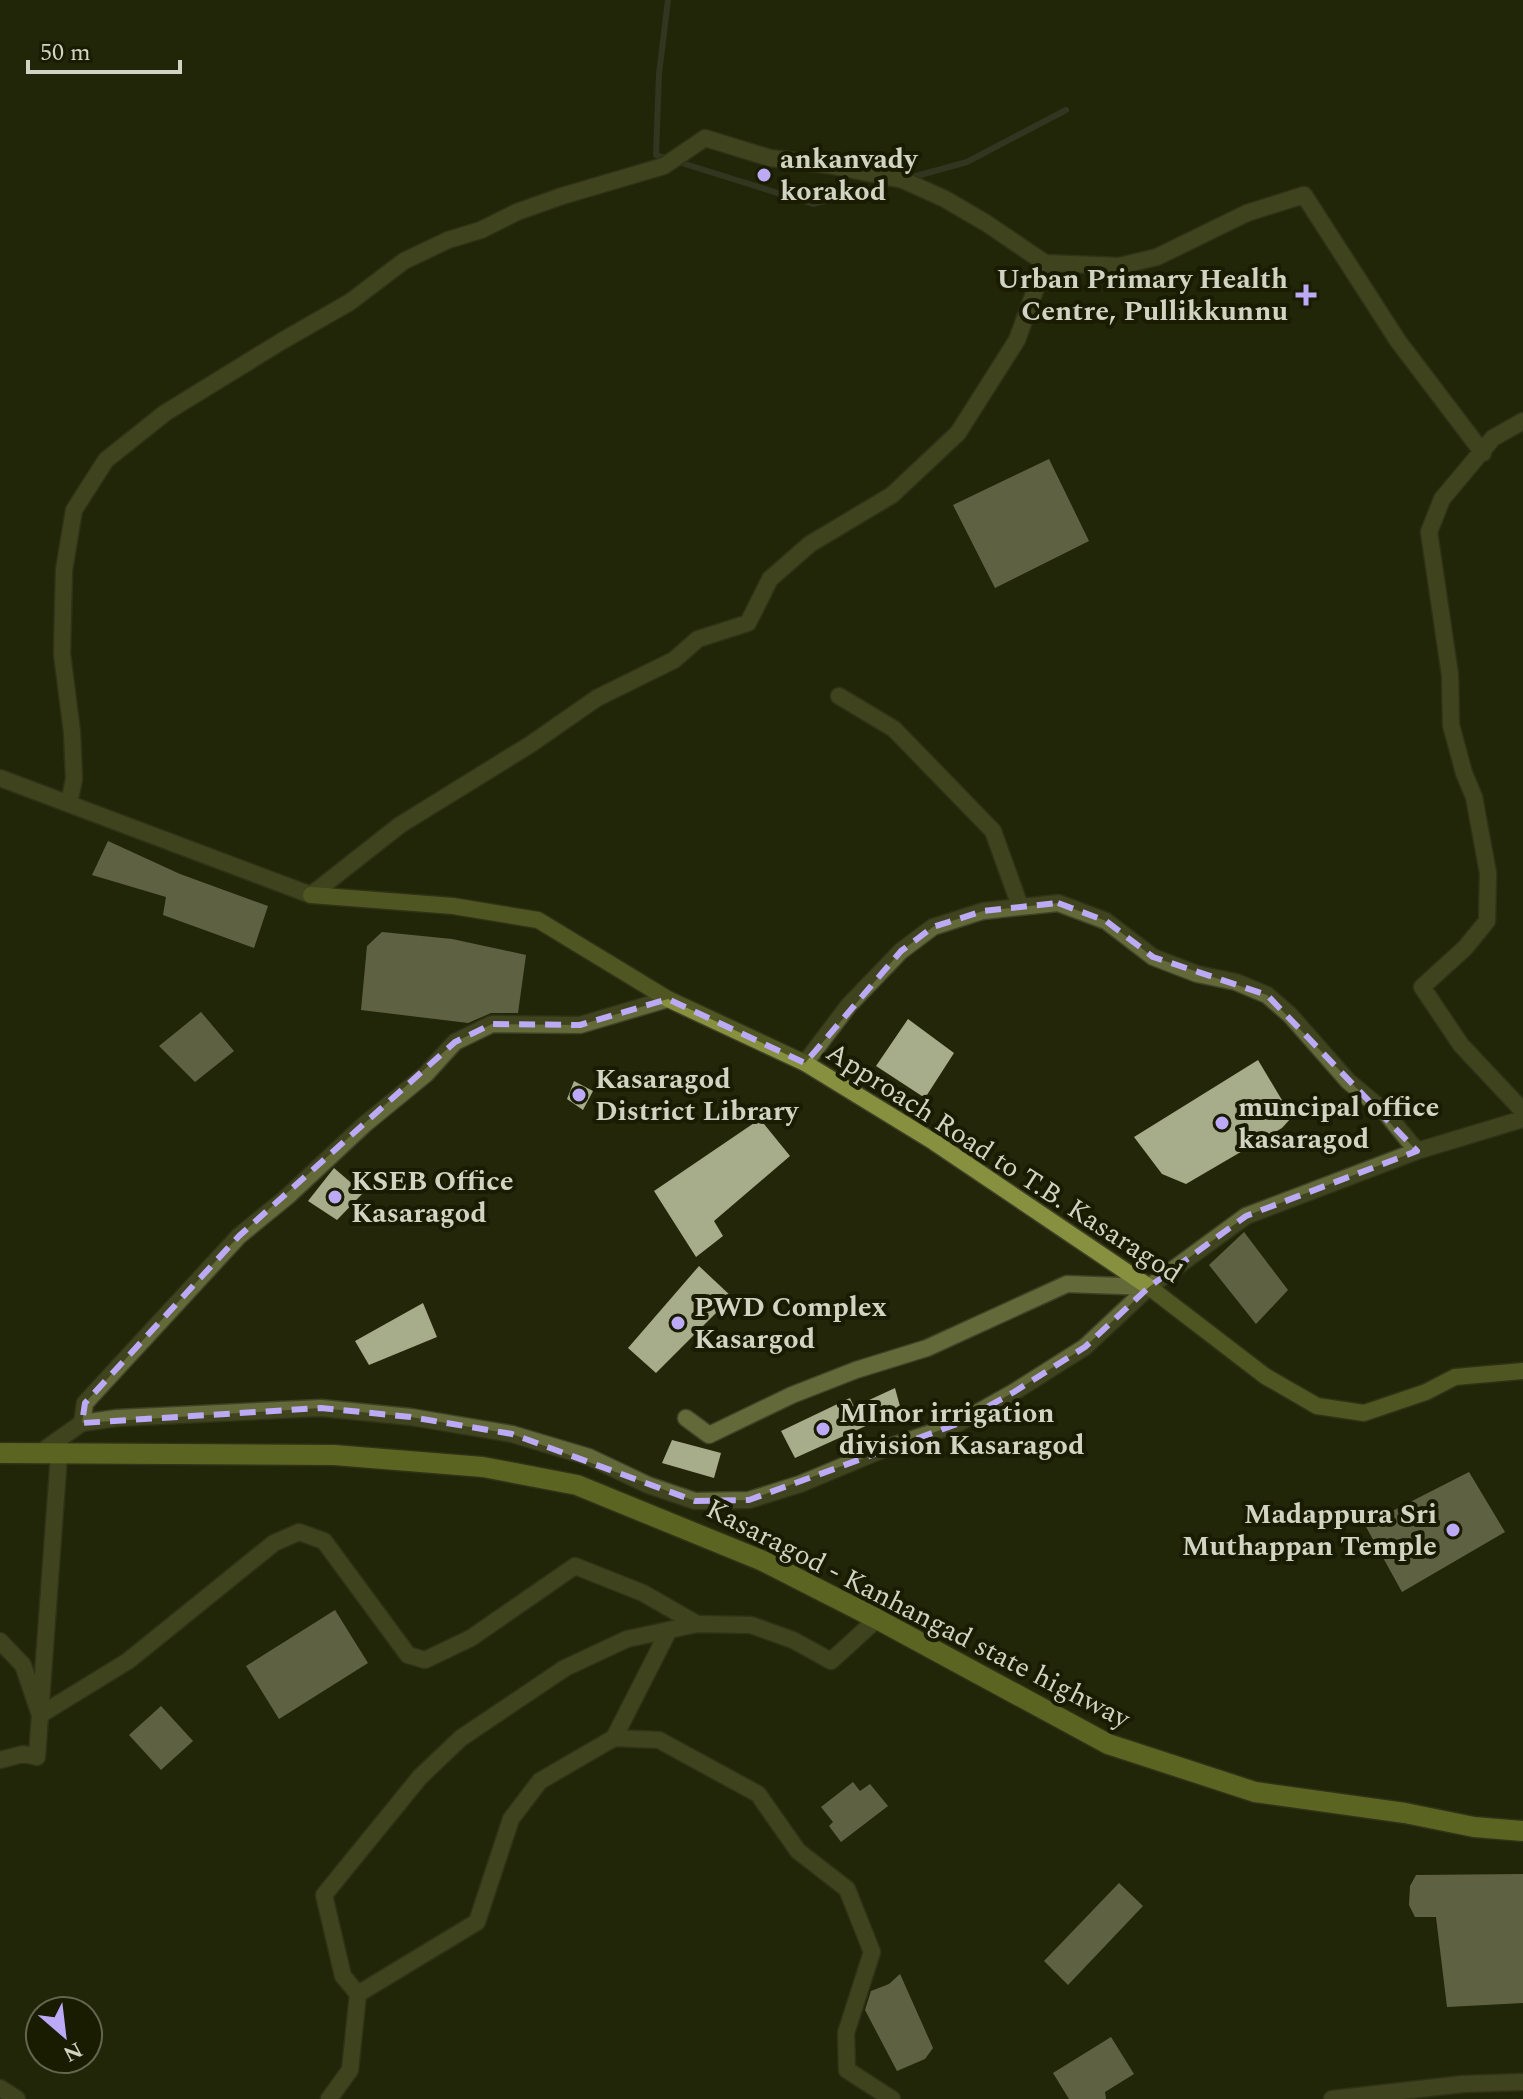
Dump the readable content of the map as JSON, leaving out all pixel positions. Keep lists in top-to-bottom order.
{
  "streets": {
    "main road": ["Approach Road to T.B. Kasaragod", "Kasaragod - Kanhangad state highway"]
  },
  "places": {
    "other": [
      "ankanvady korakod",
      "Kasaragod District Library",
      "muncipal office kasaragod",
      "KSEB Office Kasaragod",
      "PWD Complex Kasargod",
      "MInor irrigation division Kasaragod",
      "Madappura Sri Muthappan Temple"
    ],
    "health": ["Urban Primary Health Centre, Pullikkunnu"]
  },
  "scale_bar": "50 m",
  "north": "bottom right"
}
